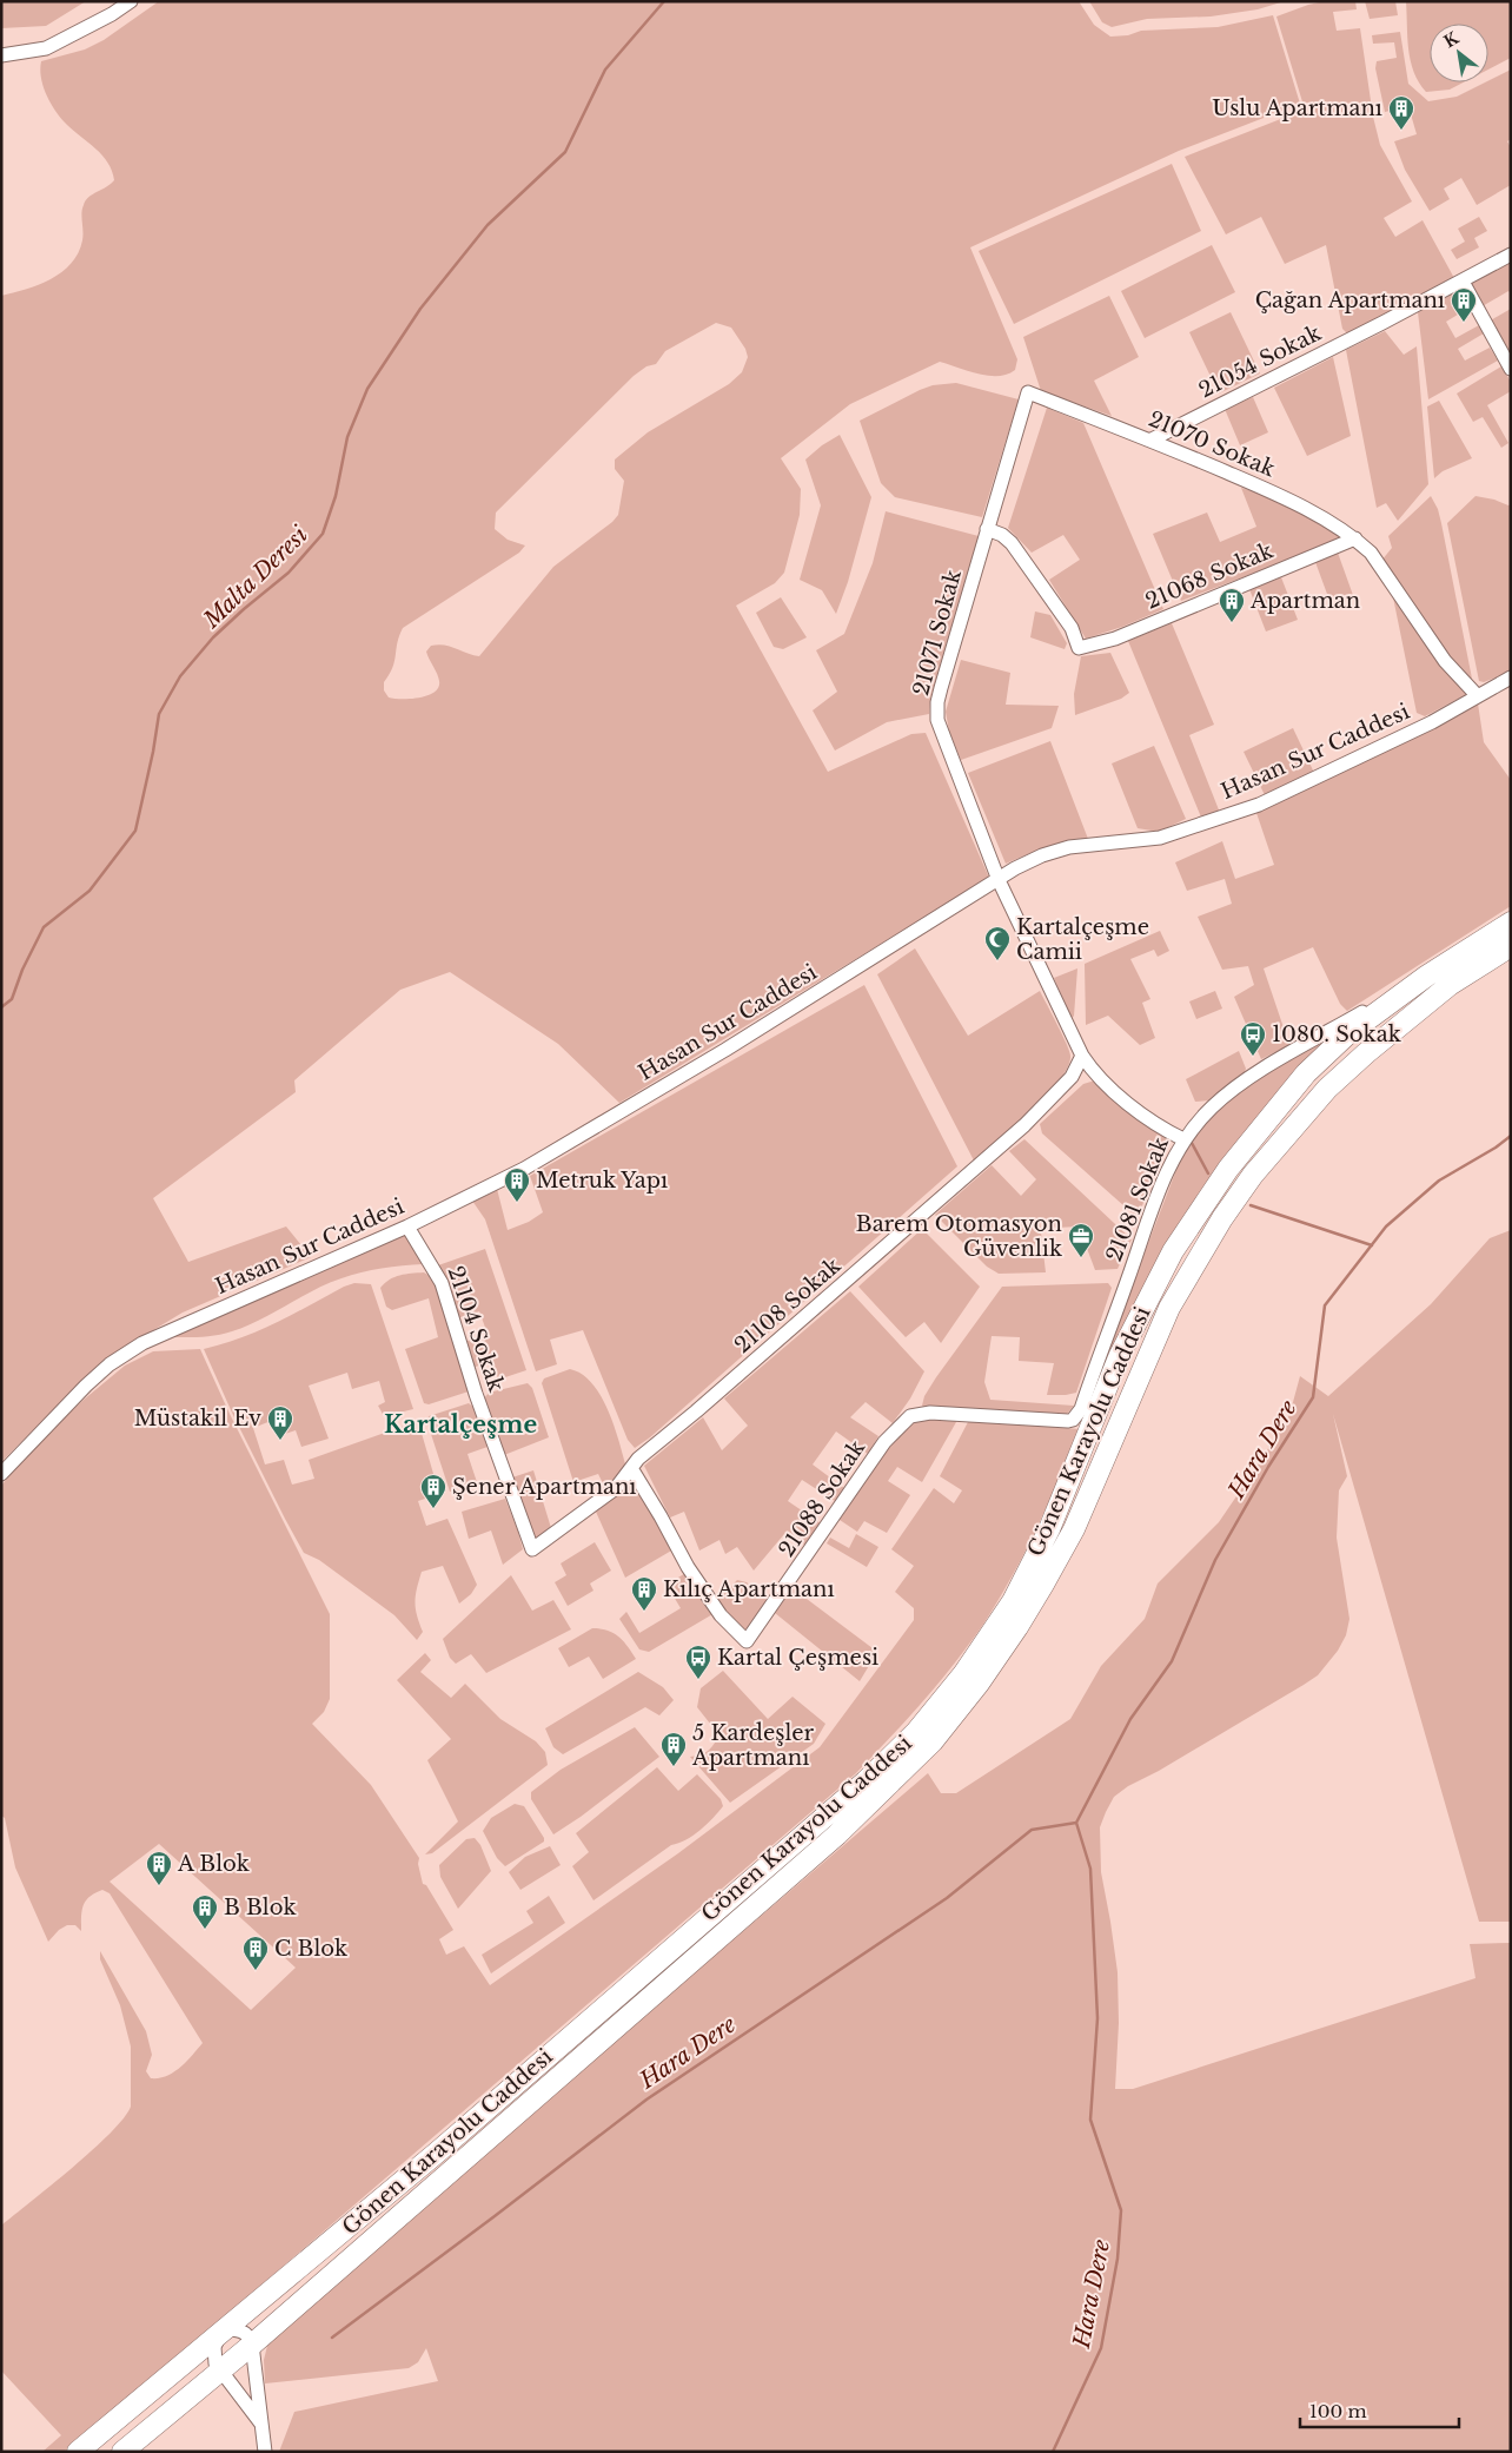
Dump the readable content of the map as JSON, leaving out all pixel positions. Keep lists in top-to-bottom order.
{
  "streets": {
    "highway": ["Gönen Karayolu Caddesi"],
    "street": [
      "21054 Sokak",
      "21070 Sokak",
      "21068 Sokak",
      "21071 Sokak",
      "Hasan Sur Caddesi",
      "21081 Sokak",
      "21108 Sokak",
      "21104 Sokak",
      "21088 Sokak"
    ]
  },
  "crossings": [
    ["21054 Sokak", "21070 Sokak"],
    ["21070 Sokak", "21068 Sokak"],
    ["21070 Sokak", "21071 Sokak"],
    ["21070 Sokak", "Hasan Sur Caddesi"],
    ["21068 Sokak", "21071 Sokak"],
    ["21071 Sokak", "Hasan Sur Caddesi"],
    ["21071 Sokak", "21081 Sokak"],
    ["21071 Sokak", "21108 Sokak"],
    ["Hasan Sur Caddesi", "21104 Sokak"],
    ["21081 Sokak", "Gönen Karayolu Caddesi"],
    ["21081 Sokak", "21088 Sokak"],
    ["21108 Sokak", "21104 Sokak"],
    ["21108 Sokak", "21088 Sokak"]
  ],
  "districts": ["Kartalçeşme"],
  "water": ["Malta Deresi", "Hara Dere"],
  "places": {
    "building": [
      "Uslu Apartmanı",
      "Çağan Apartmanı",
      "Apartman",
      "Metruk Yapı",
      "Müstakil Ev",
      "Şener Apartmanı",
      "Kılıç Apartmanı",
      "5 Kardeşler Apartmanı",
      "A Blok",
      "B Blok",
      "C Blok"
    ],
    "mosque": ["Kartalçeşme Camii"],
    "bus stop": ["1080. Sokak", "Kartal Çeşmesi"],
    "office": ["Barem Otomasyon Güvenlik"]
  },
  "scale_bar": "100 m",
  "north": "top left"
}
